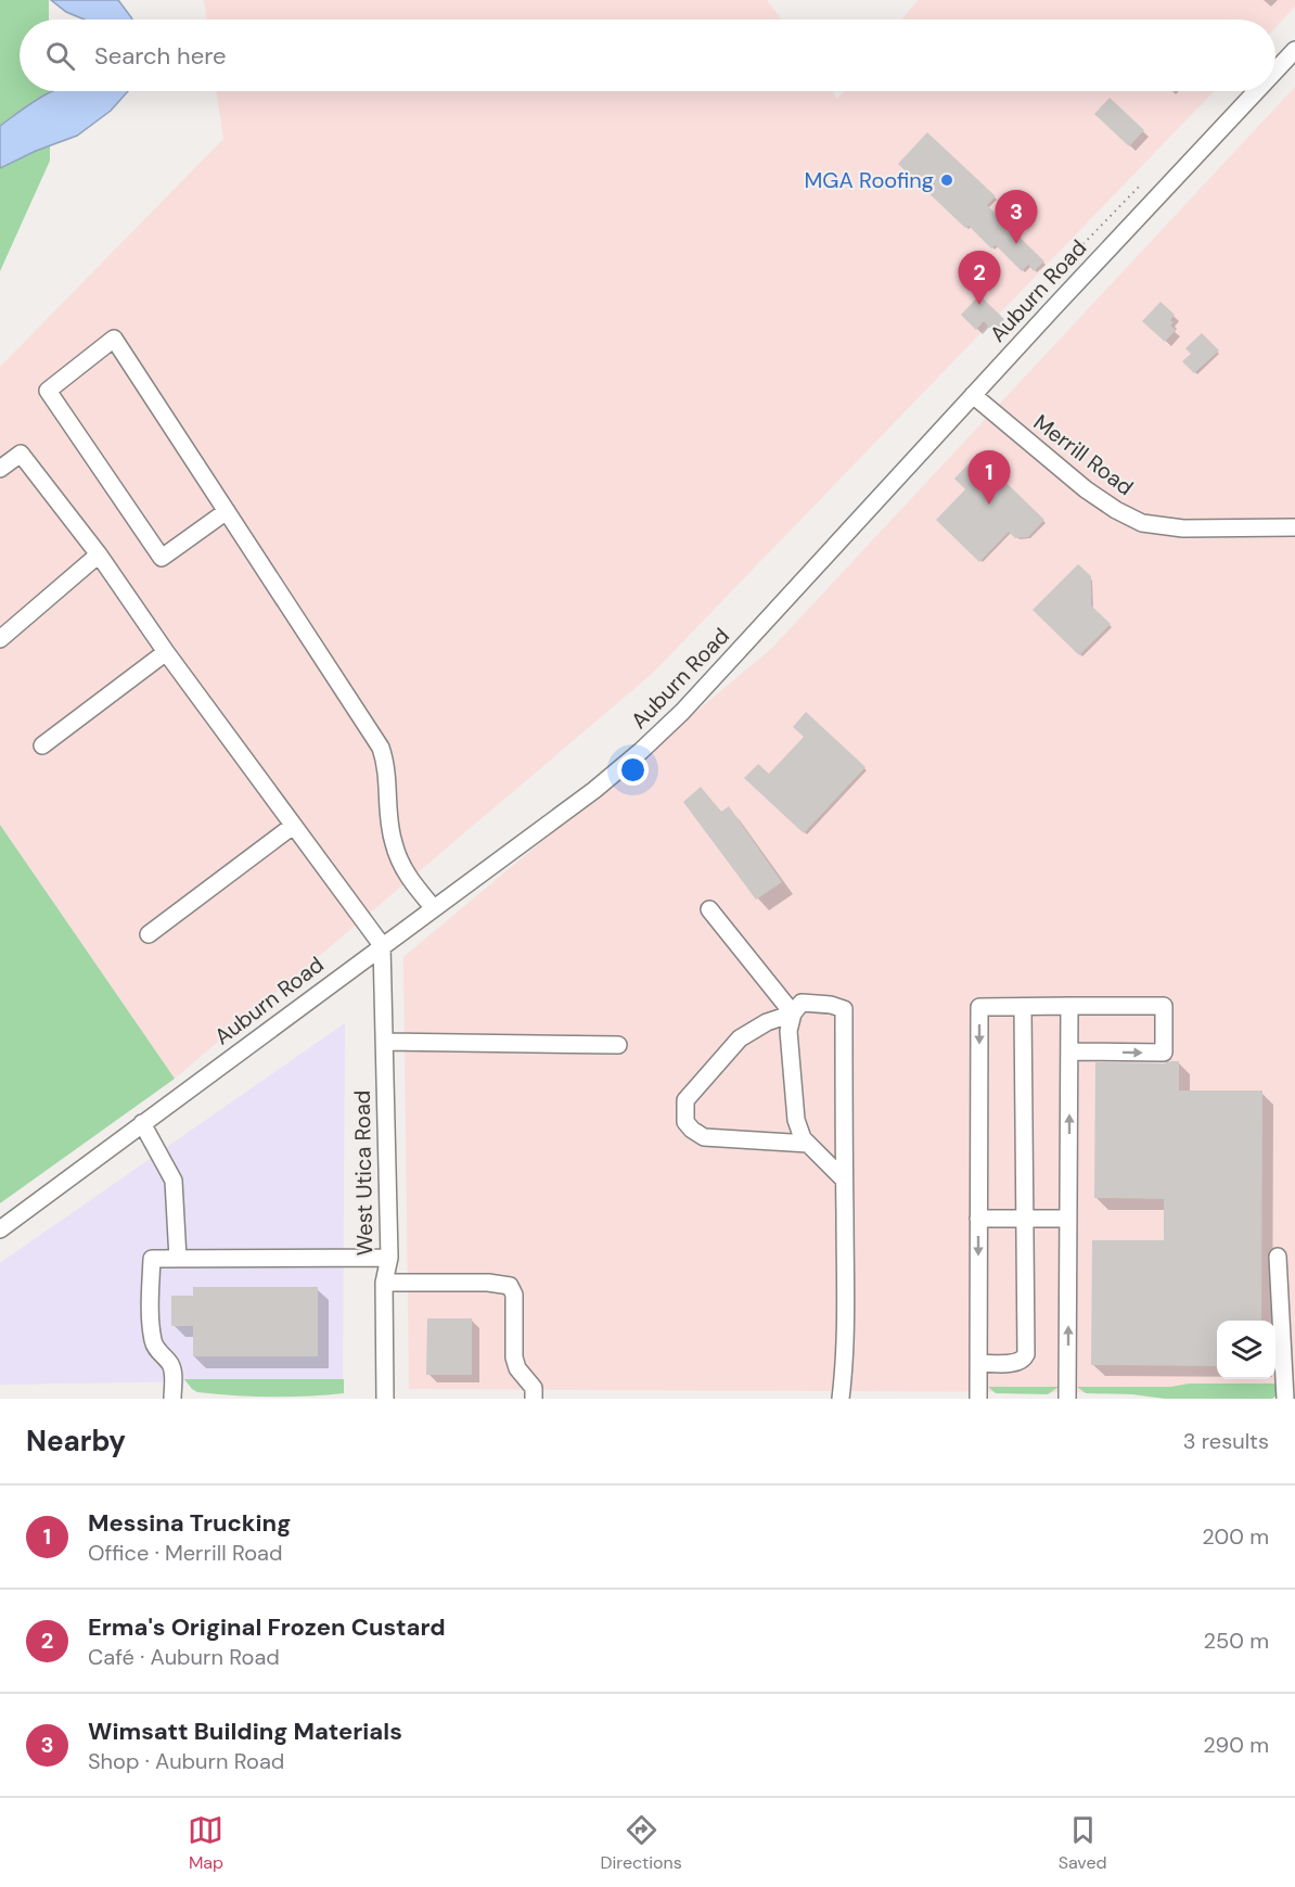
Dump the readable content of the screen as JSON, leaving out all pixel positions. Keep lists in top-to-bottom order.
{
  "streets": {
    "street": ["Auburn Road", "Merrill Road", "West Utica Road"]
  },
  "crossings": [
    ["Auburn Road", "Merrill Road"],
    ["Auburn Road", "West Utica Road"]
  ],
  "places": ["MGA Roofing"],
  "page": {
    "search": "Search here",
    "pins": ["3", "2", "1"],
    "heading": ["Nearby", "3 results"],
    "list": [
      {
        "mark": "1",
        "name": "Messina Trucking",
        "note": "Office · Merrill Road",
        "value": "200 m"
      },
      {
        "mark": "2",
        "name": "Erma's Original Frozen Custard",
        "note": "Café · Auburn Road",
        "value": "250 m"
      },
      {
        "mark": "3",
        "name": "Wimsatt Building Materials",
        "note": "Shop · Auburn Road",
        "value": "290 m"
      }
    ],
    "nav": ["Map", "Directions", "Saved"]
  }
}
